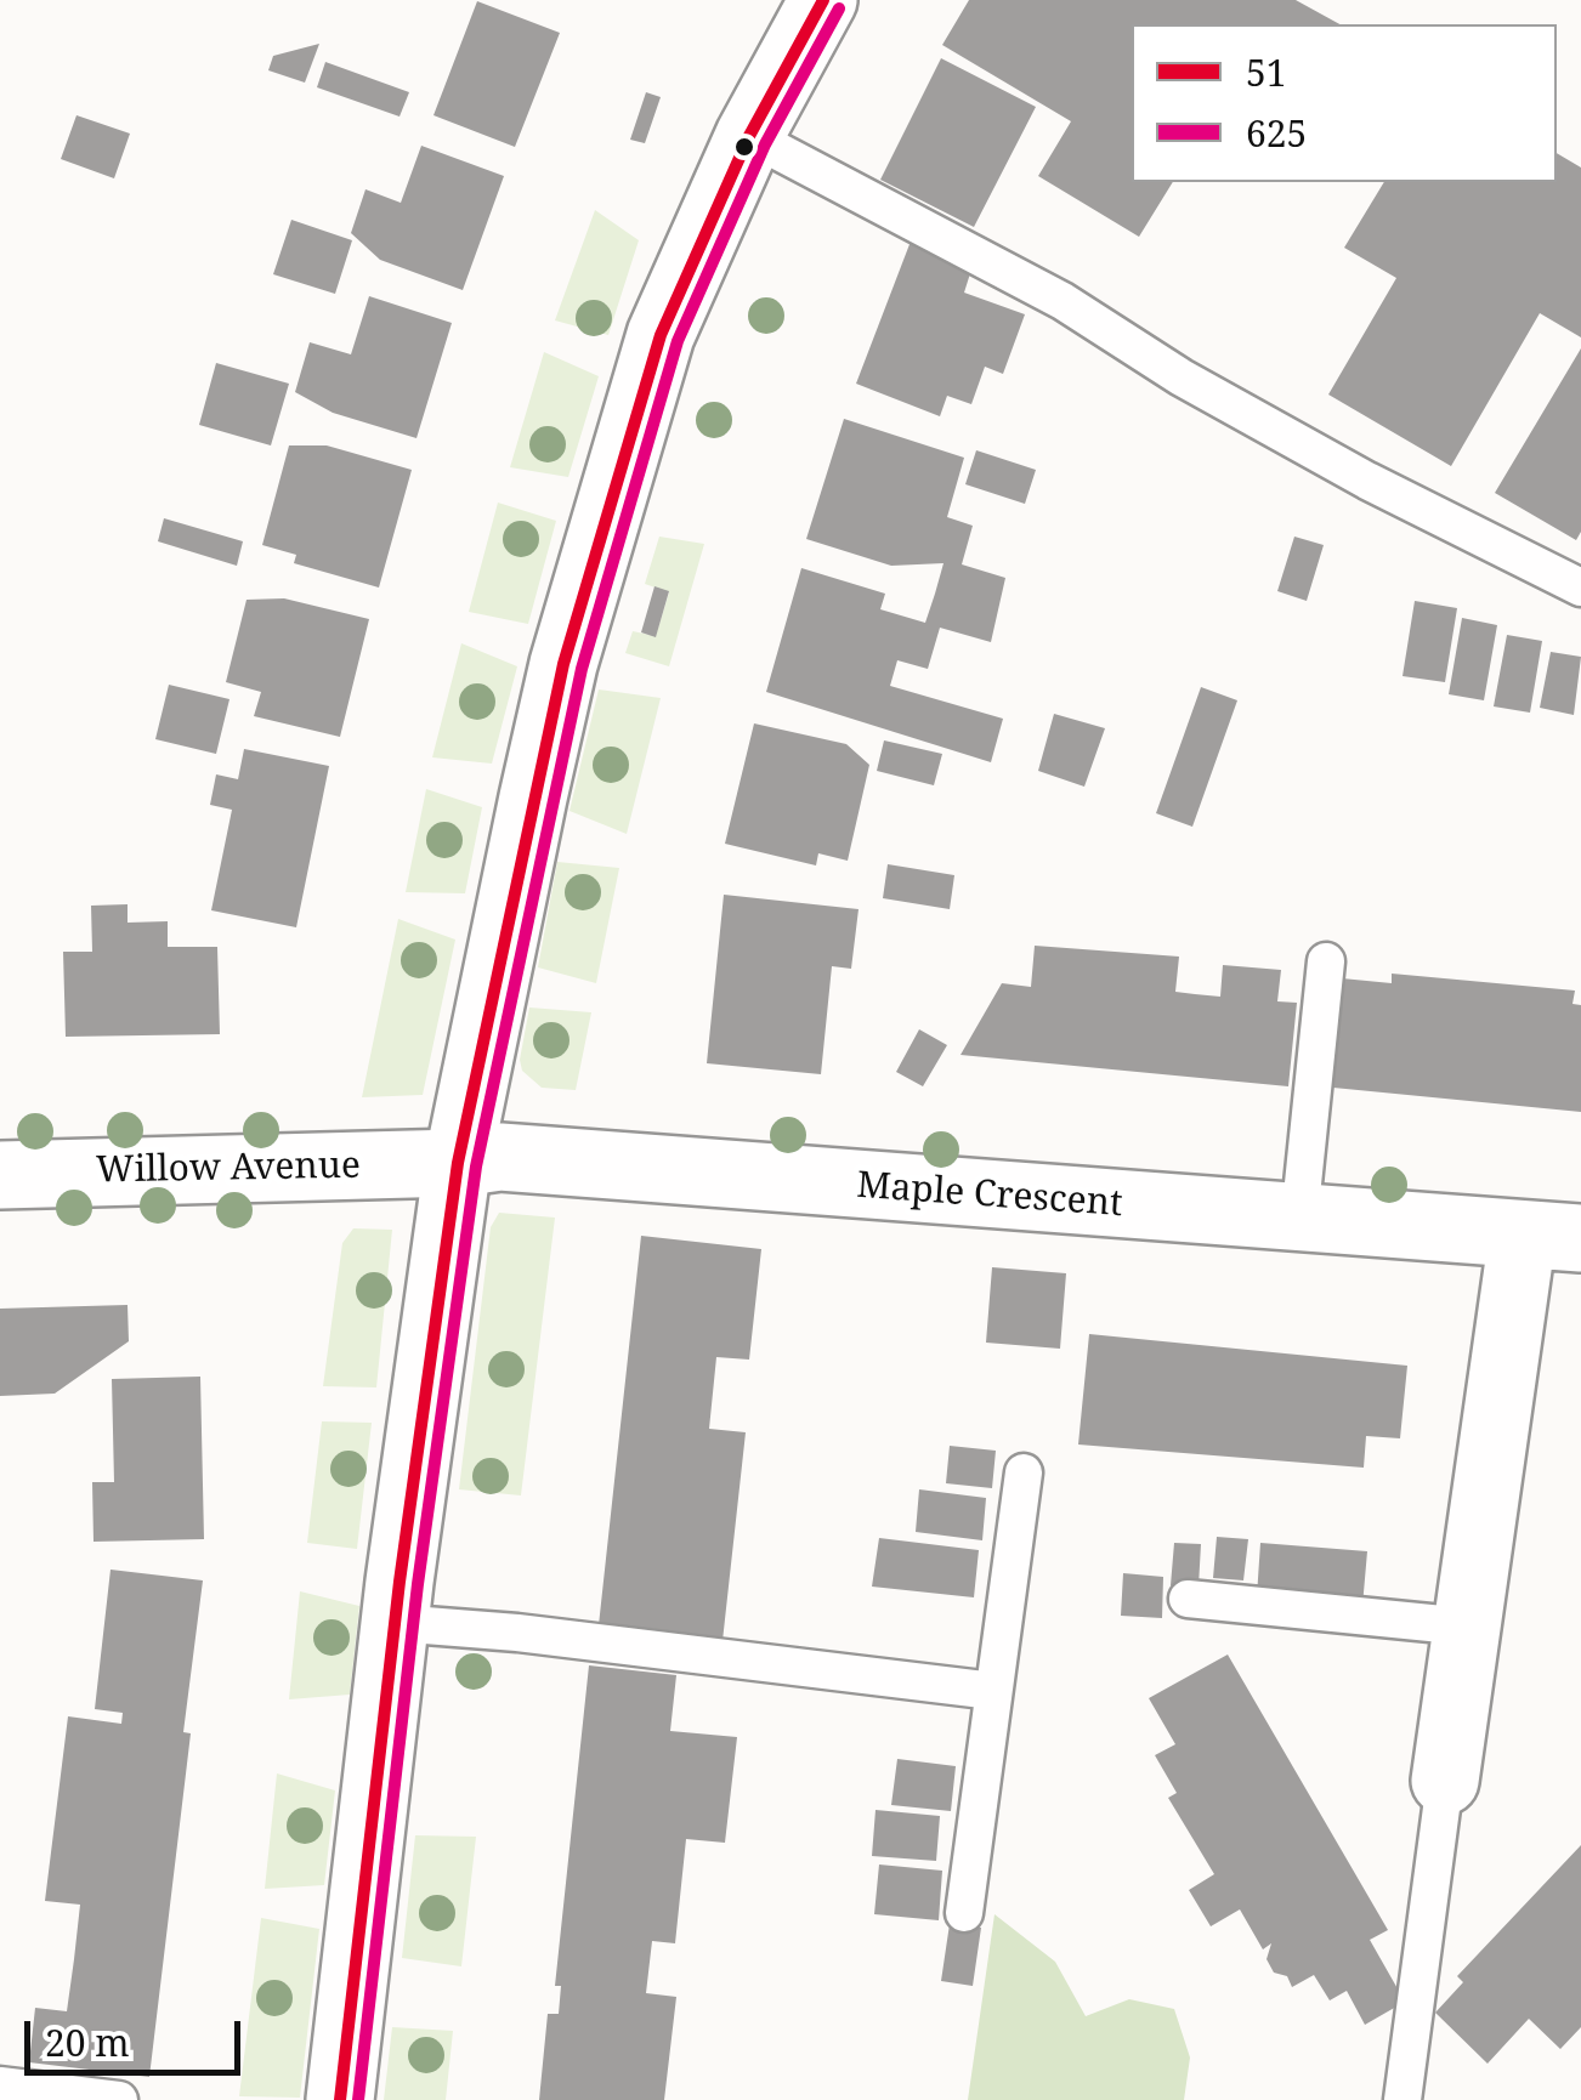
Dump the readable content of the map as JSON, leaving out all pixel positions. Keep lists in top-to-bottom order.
{
  "streets": {
    "street": ["Willow Avenue", "Maple Crescent"]
  },
  "crossings": [
    ["Willow Avenue", "Maple Crescent"]
  ],
  "lines": ["transit line 51", "transit line 625"],
  "legend": ["51", "625"],
  "scale_bar": "20 m"
}
